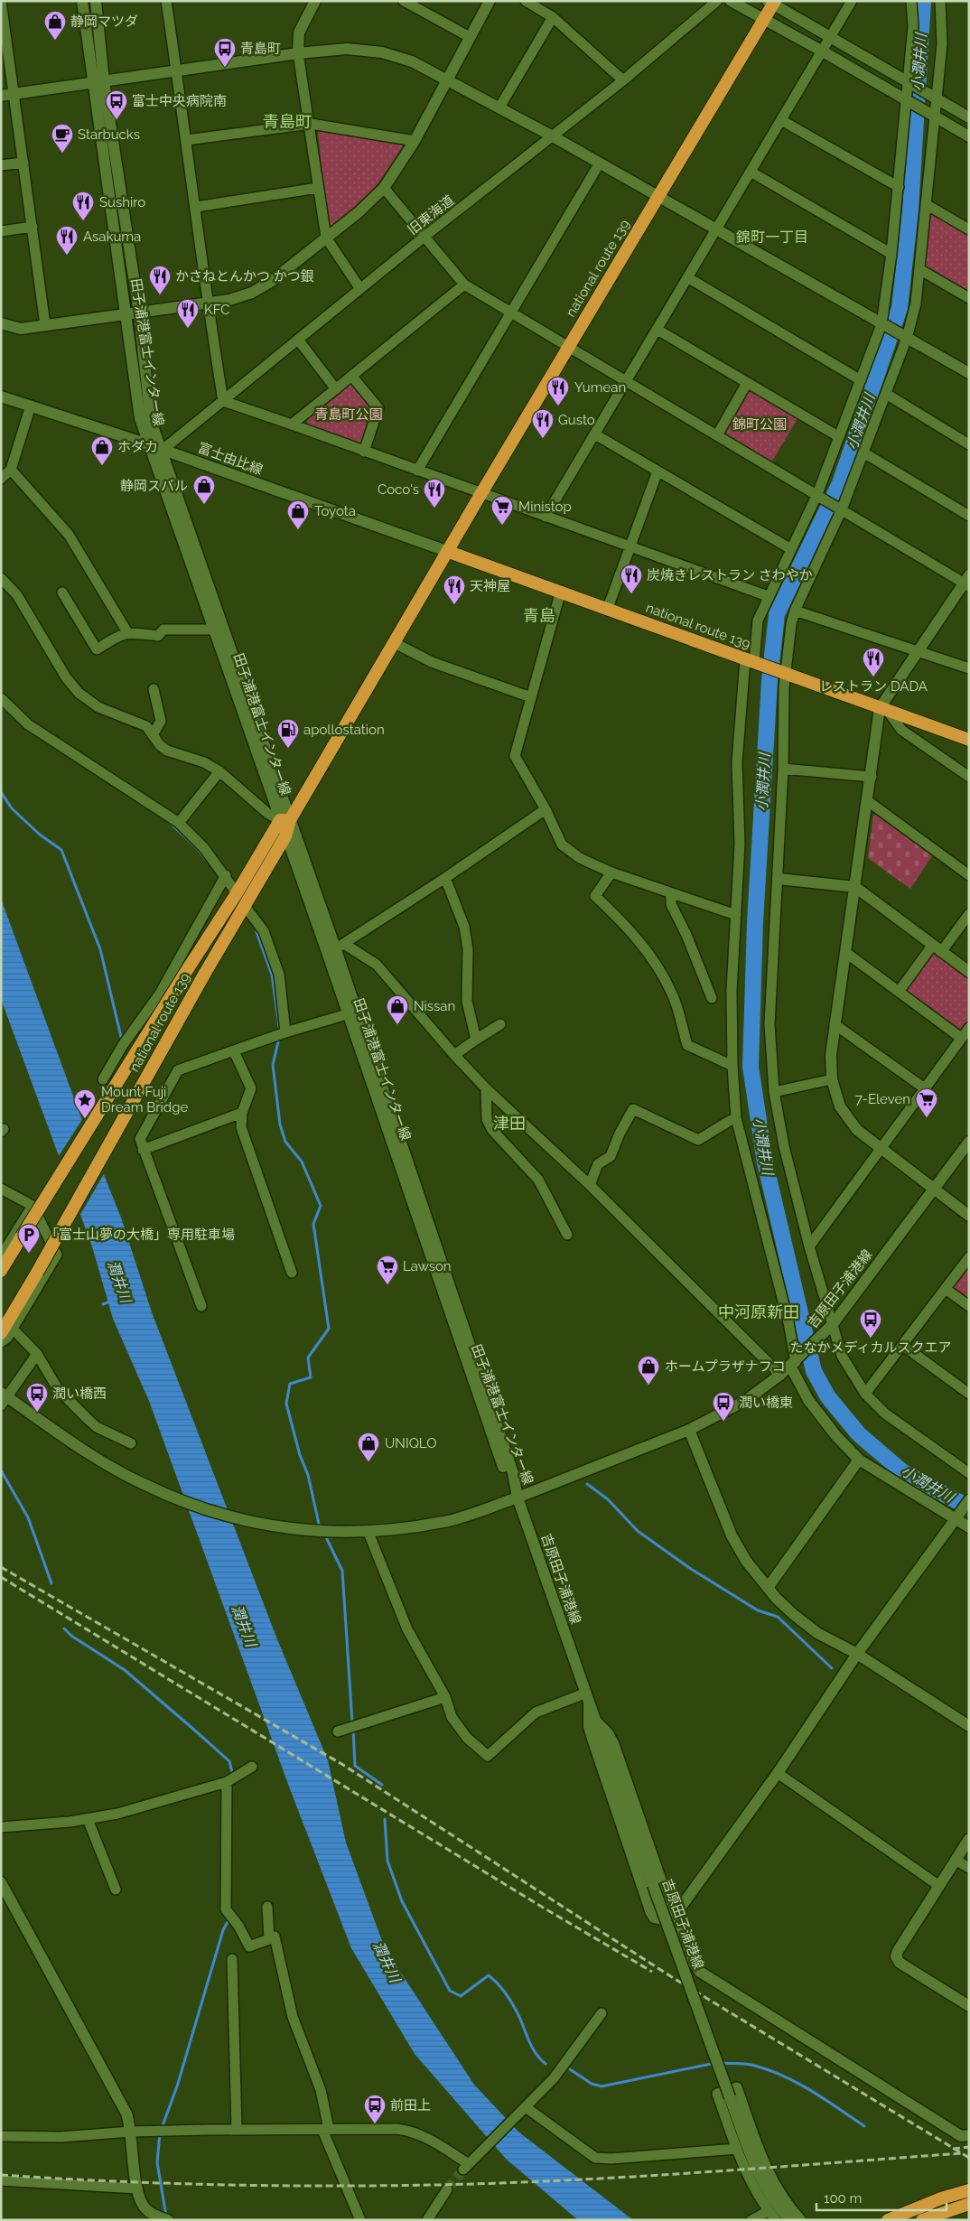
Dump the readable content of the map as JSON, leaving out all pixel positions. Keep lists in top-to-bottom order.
{
  "streets": {
    "highway": ["national route 139"],
    "street": [
      "旧東海道",
      "田子浦港富士インター線",
      "富士由比線",
      "吉原田子浦港線"
    ]
  },
  "crossings": [
    ["旧東海道", "田子浦港富士インター線"],
    ["旧東海道", "富士由比線"],
    ["national route 139", "田子浦港富士インター線"],
    ["national route 139", "富士由比線"],
    ["田子浦港富士インター線", "富士由比線"],
    ["田子浦港富士インター線", "吉原田子浦港線"]
  ],
  "districts": [
    "青島町",
    "錦町一丁目",
    "青島",
    "津田",
    "中河原新田"
  ],
  "water": ["小潤井川", "潤井川"],
  "parks": ["青島町公園", "錦町公園"],
  "places": {
    "shop": [
      "静岡マツダ",
      "ホダカ",
      "静岡スバル",
      "Toyota",
      "Nissan",
      "ホームプラザナフコ",
      "UNIQLO"
    ],
    "bus stop": [
      "青島町",
      "富士中央病院南",
      "たなかメディカルスクエア",
      "潤い橋西",
      "潤い橋東",
      "前田上"
    ],
    "cafe": ["Starbucks"],
    "restaurant": [
      "Sushiro",
      "Asakuma",
      "かさねとんかつ かつ銀",
      "KFC",
      "Yumean",
      "Gusto",
      "Coco's",
      "炭焼きレストラン さわやか",
      "天神屋",
      "レストラン DADA"
    ],
    "supermarket": ["Ministop", "7-Eleven", "Lawson"],
    "fuel station": ["apollostation"],
    "place": ["Mount Fuji Dream Bridge"],
    "parking": ["「富士山夢の大橋」専用駐車場"]
  },
  "scale_bar": "100 m"
}
